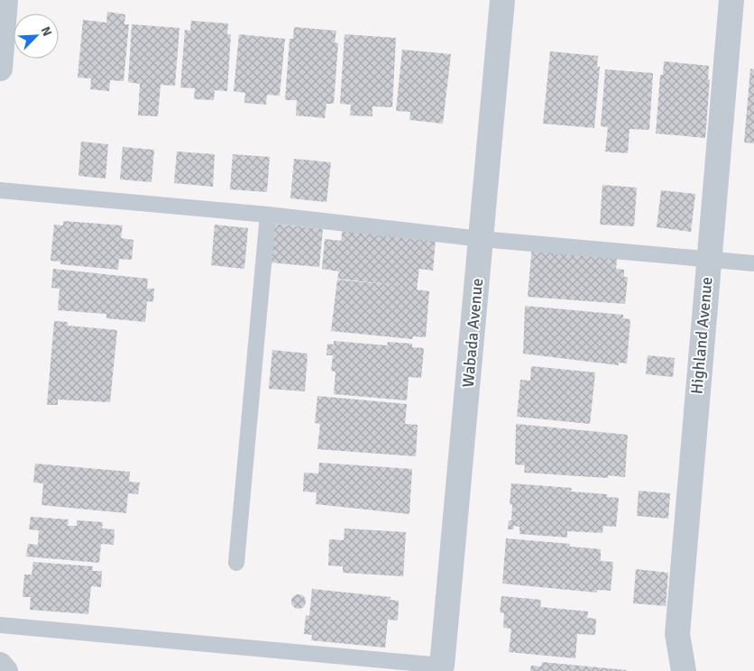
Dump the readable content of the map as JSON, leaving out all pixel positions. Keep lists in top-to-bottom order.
{
  "streets": {
    "street": ["Wabada Avenue", "Highland Avenue"]
  },
  "north": "top right"
}
